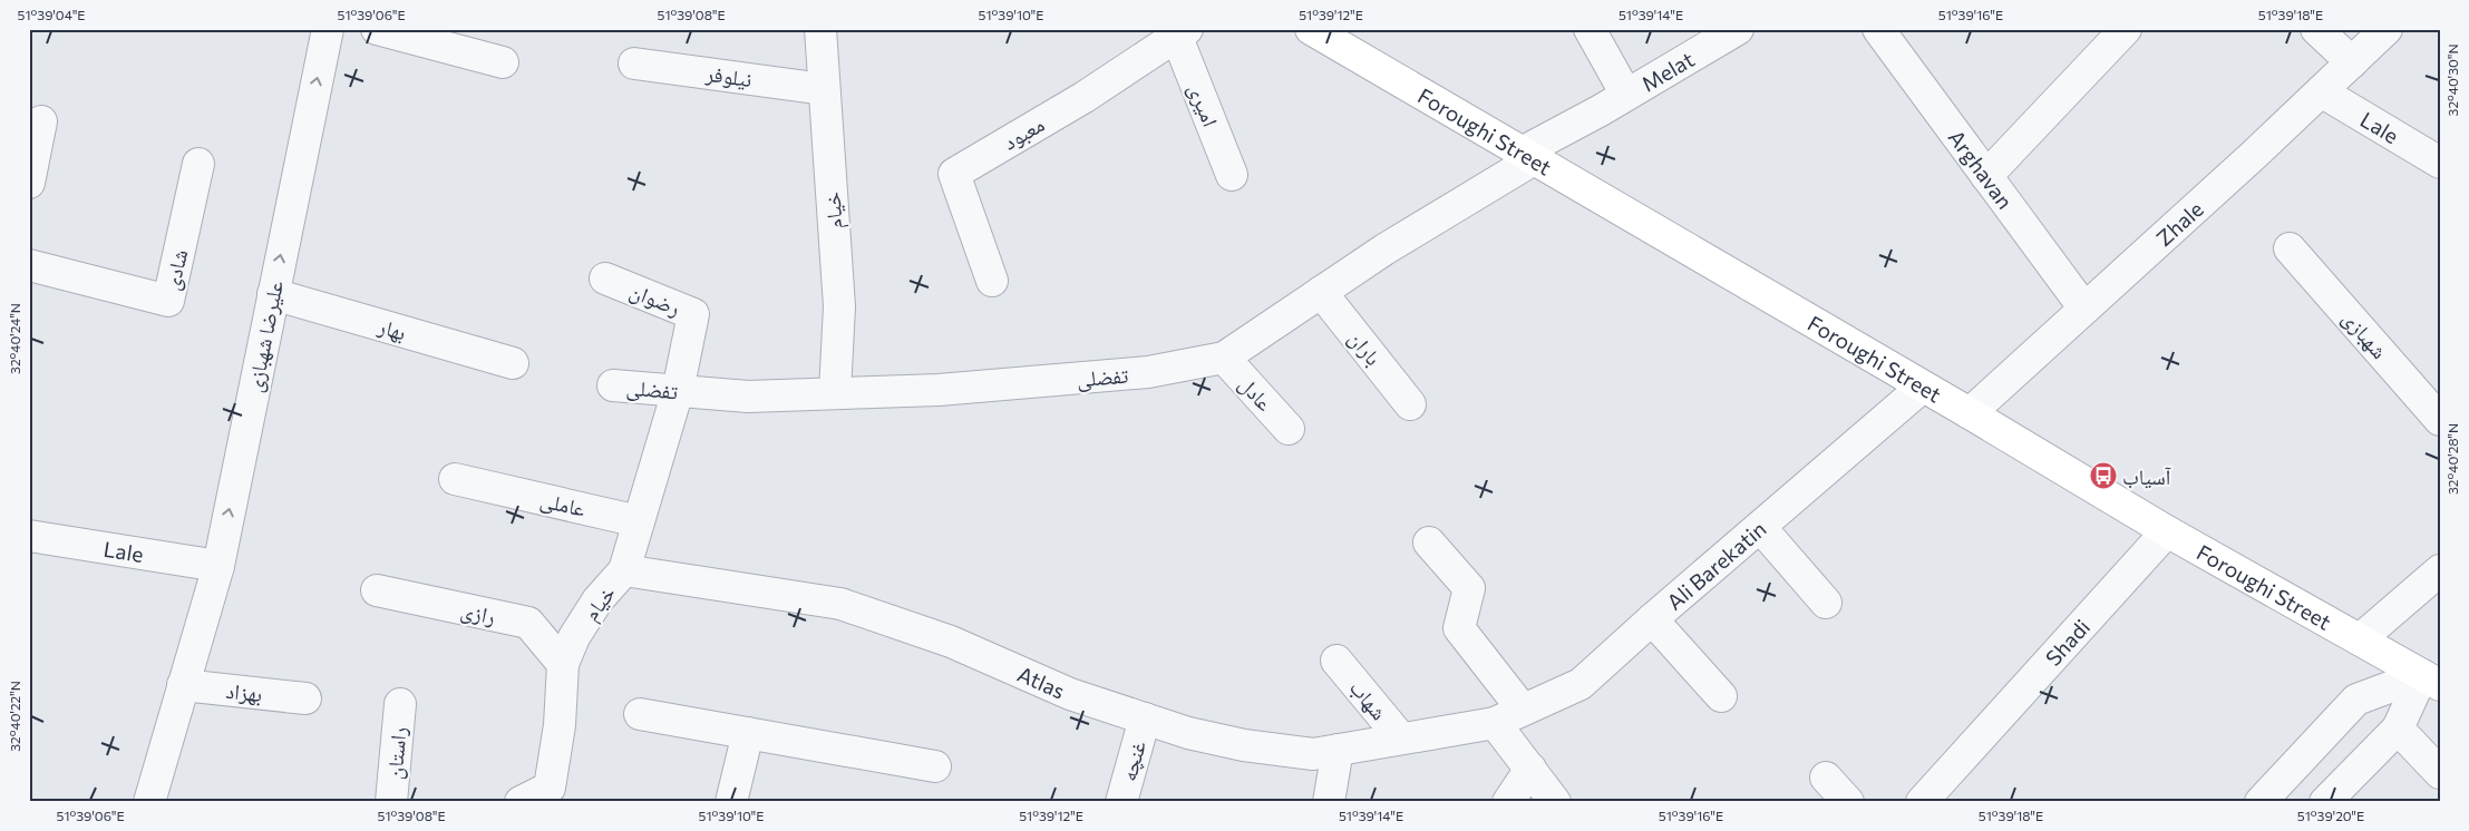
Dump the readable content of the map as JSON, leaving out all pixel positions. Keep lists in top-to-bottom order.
{
  "streets": {
    "main road": ["Foroughi Street"],
    "street": [
      "Melat",
      "نیلوفر",
      "امیری",
      "Lale",
      "معبود",
      "Arghavan",
      "خیام",
      "Zhale",
      "شادی",
      "رضوان",
      "بهار",
      "شهبازی",
      "علیرضا شهبازی",
      "باران",
      "تفضلی",
      "عادل",
      "عاملی",
      "Ali Barekatin",
      "رازی",
      "Shadi",
      "Atlas",
      "بهزاد",
      "شهاب",
      "راستان",
      "غنچه"
    ]
  },
  "crossings": [
    ["Melat", "Foroughi Street"],
    ["Melat", "تفضلی"],
    ["نیلوفر", "خیام"],
    ["امیری", "معبود"],
    ["Lale", "Zhale"],
    ["Lale", "علیرضا شهبازی"],
    ["Foroughi Street", "Zhale"],
    ["Foroughi Street", "تفضلی"],
    ["Foroughi Street", "Ali Barekatin"],
    ["Foroughi Street", "Shadi"],
    ["Arghavan", "Zhale"],
    ["خیام", "رضوان"],
    ["خیام", "تفضلی"],
    ["خیام", "عاملی"],
    ["خیام", "رازی"],
    ["خیام", "Atlas"],
    ["رضوان", "تفضلی"],
    ["بهار", "علیرضا شهبازی"],
    ["علیرضا شهبازی", "بهزاد"],
    ["باران", "تفضلی"],
    ["تفضلی", "عادل"],
    ["Ali Barekatin", "Atlas"],
    ["Atlas", "شهاب"],
    ["Atlas", "غنچه"]
  ],
  "one_way": ["علیرضا شهبازی"],
  "places": {
    "bus stop": ["آسیاب"]
  },
  "coordinates": [
    "51°39'04\"E",
    "51°39'06\"E",
    "51°39'08\"E",
    "51°39'10\"E",
    "51°39'12\"E",
    "51°39'14\"E",
    "51°39'16\"E",
    "51°39'18\"E",
    "32°40'30\"N",
    "32°40'24\"N",
    "32°40'28\"N",
    "32°40'22\"N",
    "51°39'20\"E"
  ]
}
